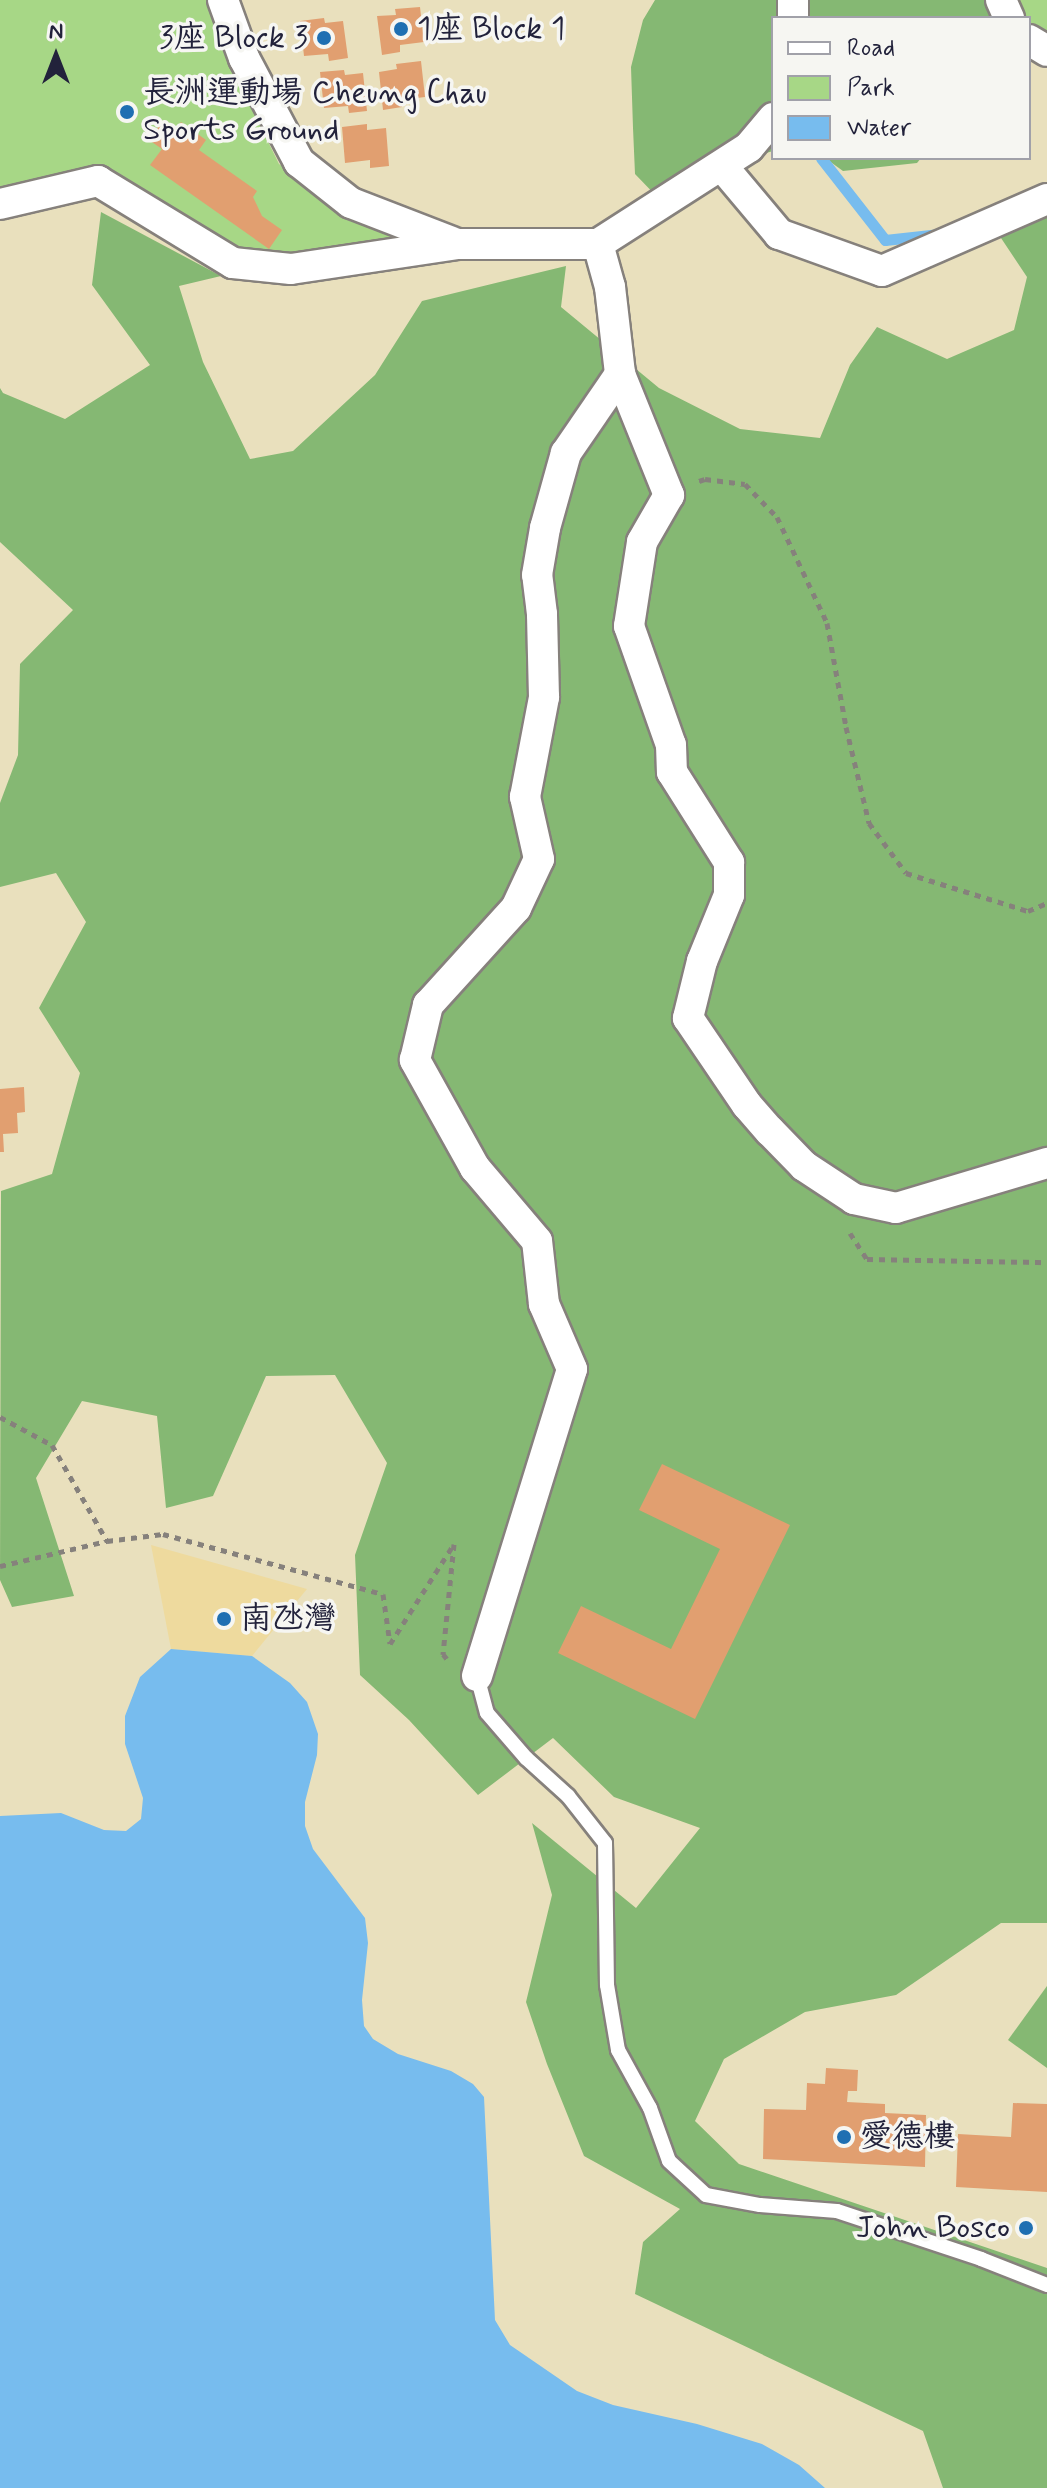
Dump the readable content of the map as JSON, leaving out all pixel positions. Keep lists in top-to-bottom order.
{
  "places": [
    "1座 Block 1",
    "3座 Block 3",
    "長洲運動場 Cheung Chau Sports Ground",
    "南氹灣",
    "愛德樓",
    "John Bosco"
  ],
  "legend": ["Road", "Park", "Water"],
  "north": "top"
}
